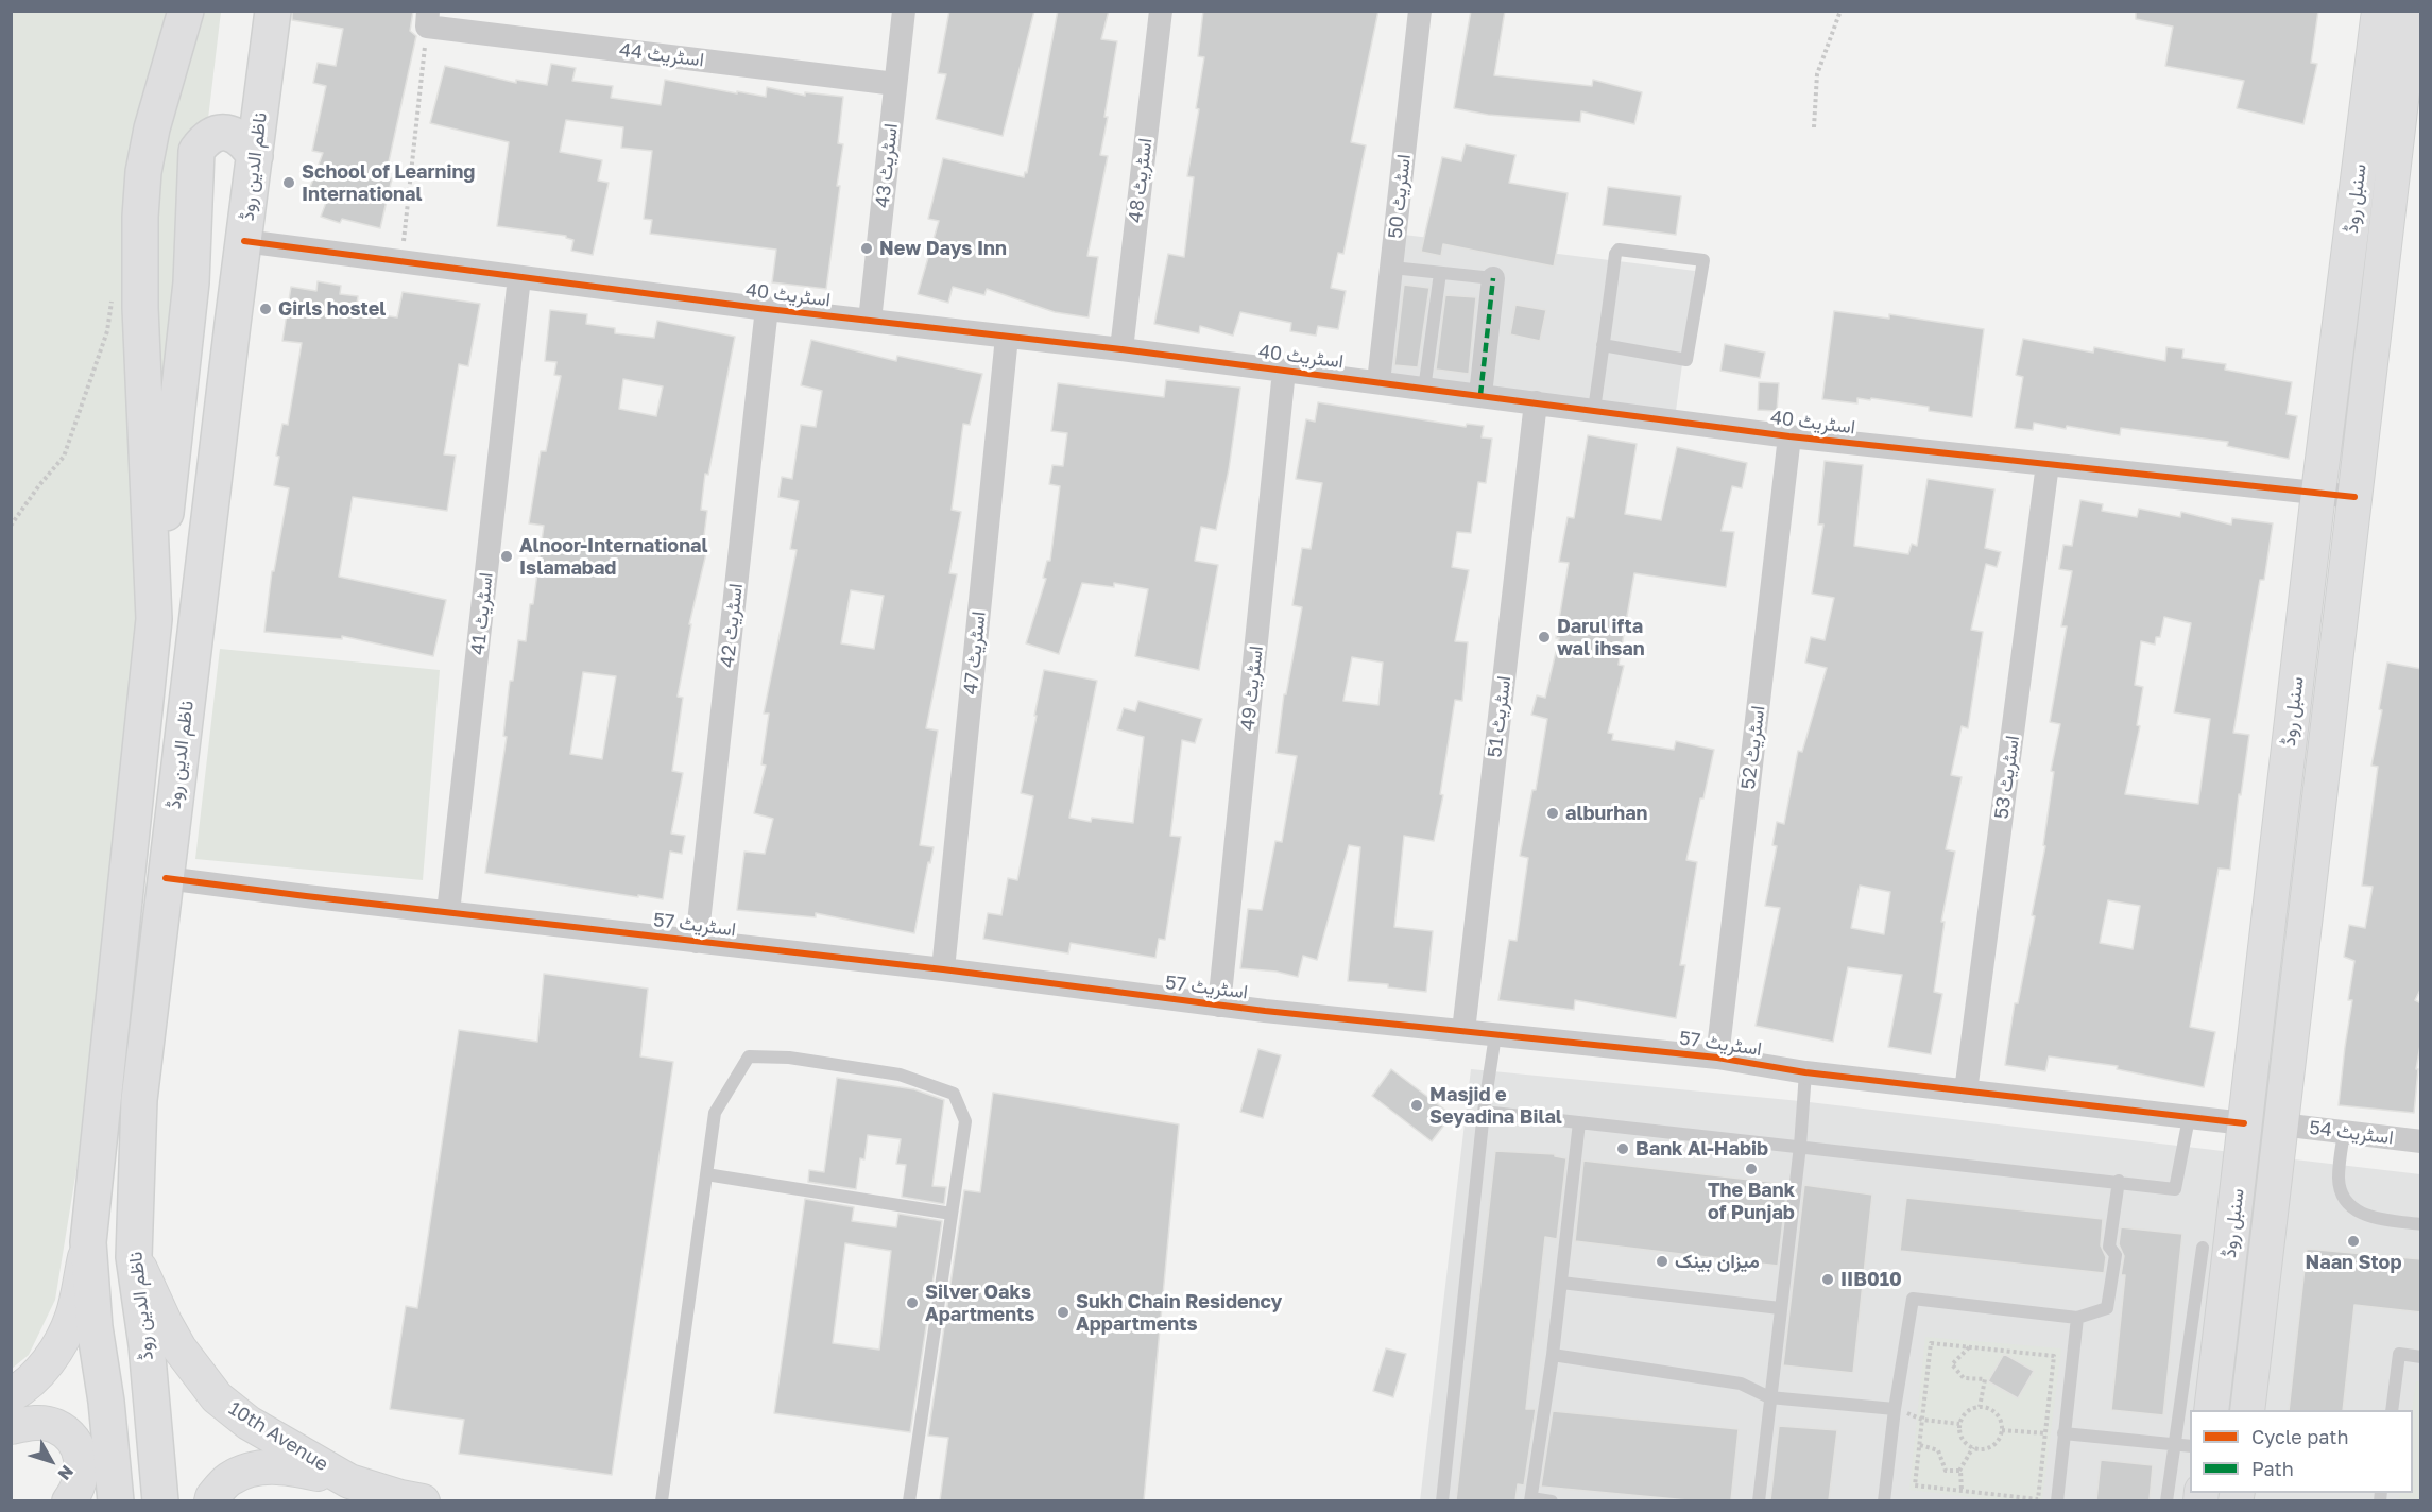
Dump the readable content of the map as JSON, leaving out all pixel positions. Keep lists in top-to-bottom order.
{
  "streets": {
    "main road": ["ناظم الدین روڈ"],
    "street": [
      "اسٹریٹ 44",
      "اسٹریٹ 43",
      "اسٹریٹ 48",
      "اسٹریٹ 50",
      "سنبل روڈ",
      "اسٹریٹ 40",
      "اسٹریٹ 41",
      "اسٹریٹ 42",
      "اسٹریٹ 47",
      "اسٹریٹ 49",
      "اسٹریٹ 51",
      "اسٹریٹ 52",
      "اسٹریٹ 53",
      "اسٹریٹ 57",
      "اسٹریٹ 54",
      "10th Avenue"
    ]
  },
  "crossings": [
    ["اسٹریٹ 44", "اسٹریٹ 43"],
    ["اسٹریٹ 43", "اسٹریٹ 40"],
    ["ناظم الدین روڈ", "اسٹریٹ 40"],
    ["ناظم الدین روڈ", "اسٹریٹ 57"],
    ["ناظم الدین روڈ", "10th Avenue"],
    ["اسٹریٹ 48", "اسٹریٹ 40"],
    ["اسٹریٹ 50", "اسٹریٹ 40"],
    ["سنبل روڈ", "اسٹریٹ 40"],
    ["سنبل روڈ", "اسٹریٹ 57"],
    ["سنبل روڈ", "اسٹریٹ 54"],
    ["اسٹریٹ 40", "اسٹریٹ 41"],
    ["اسٹریٹ 40", "اسٹریٹ 42"],
    ["اسٹریٹ 40", "اسٹریٹ 47"],
    ["اسٹریٹ 40", "اسٹریٹ 49"],
    ["اسٹریٹ 40", "اسٹریٹ 51"],
    ["اسٹریٹ 40", "اسٹریٹ 52"],
    ["اسٹریٹ 40", "اسٹریٹ 53"],
    ["اسٹریٹ 41", "اسٹریٹ 57"],
    ["اسٹریٹ 42", "اسٹریٹ 57"],
    ["اسٹریٹ 47", "اسٹریٹ 57"],
    ["اسٹریٹ 49", "اسٹریٹ 57"],
    ["اسٹریٹ 51", "اسٹریٹ 57"],
    ["اسٹریٹ 52", "اسٹریٹ 57"],
    ["اسٹریٹ 53", "اسٹریٹ 57"]
  ],
  "places": [
    "School of Learning International",
    "New Days Inn",
    "Girls hostel",
    "Alnoor-International Islamabad",
    "Darul ifta wal ihsan",
    "alburhan",
    "Masjid e Seyadina Bilal",
    "Bank Al-Habib",
    "The Bank of Punjab",
    "Naan Stop",
    "میزان بینک",
    "IIB010",
    "Silver Oaks Apartments",
    "Sukh Chain Residency Appartments"
  ],
  "legend": ["Cycle path", "Path"],
  "north": "bottom right"
}
